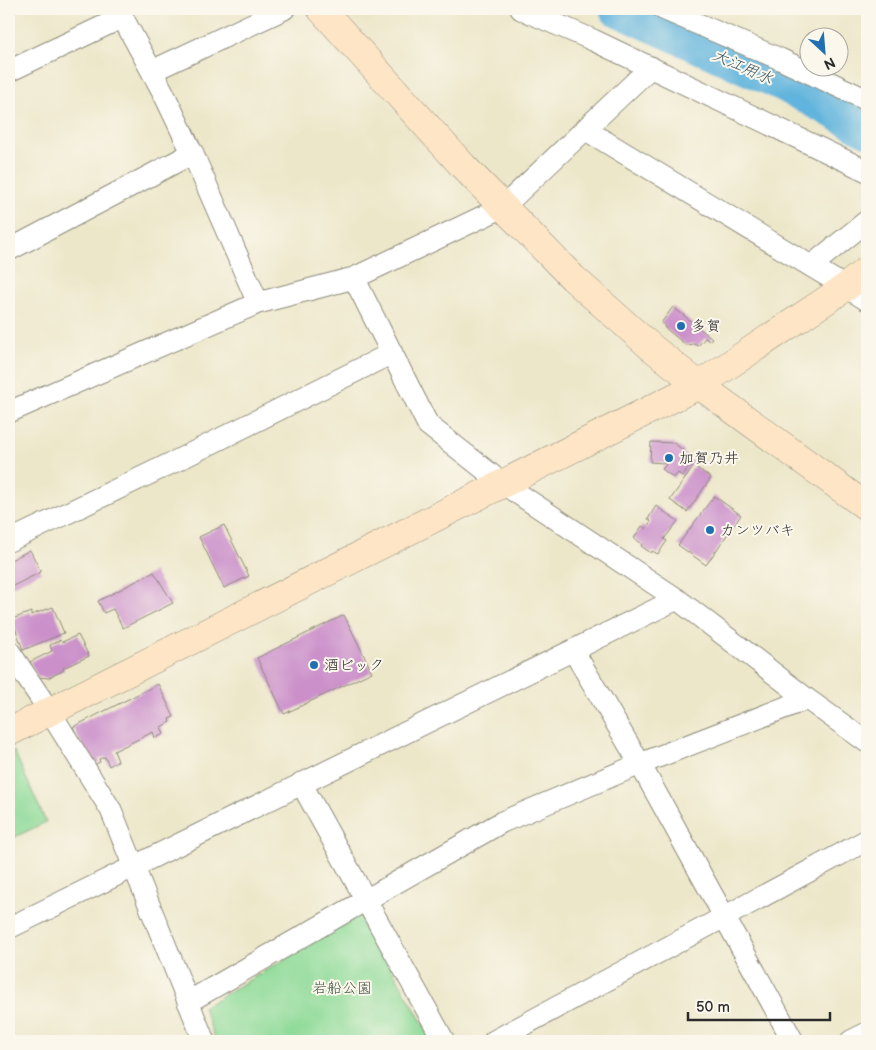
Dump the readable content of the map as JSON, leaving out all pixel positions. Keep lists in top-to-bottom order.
{
  "water": ["大江用水"],
  "parks": ["岩船公園"],
  "places": [
    "多賀",
    "加賀乃井",
    "カンツバキ",
    "酒ビック"
  ],
  "scale_bar": "50 m",
  "north": "bottom right"
}
